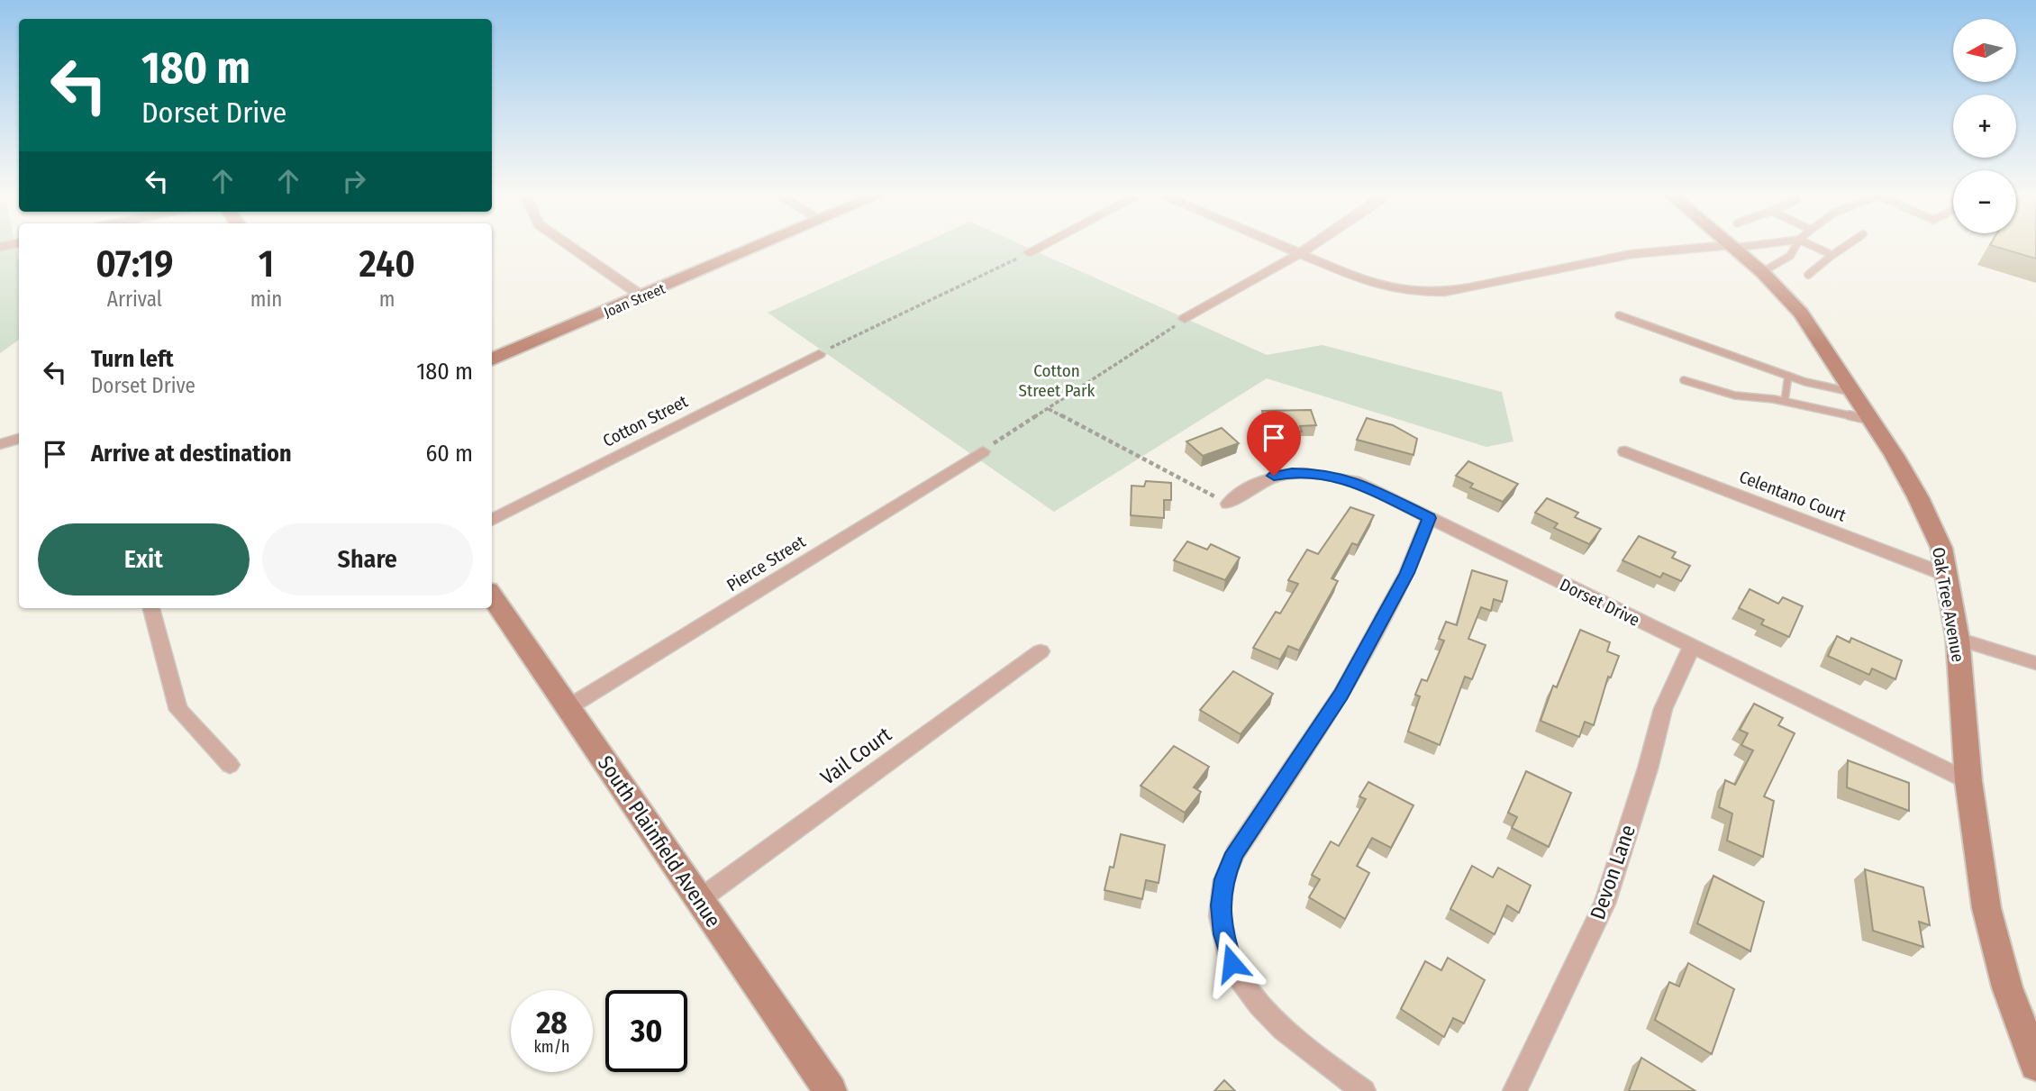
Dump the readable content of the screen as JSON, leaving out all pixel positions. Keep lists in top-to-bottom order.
{
  "streets": {
    "street": [
      "Joan Street",
      "Cotton Street",
      "Celentano Court",
      "Pierce Street",
      "Dorset Drive",
      "Oak Tree Avenue",
      "Vail Court",
      "South Plainfield Avenue",
      "Devon Lane"
    ]
  },
  "crossings": [
    ["Celentano Court", "Oak Tree Avenue"],
    ["Pierce Street", "South Plainfield Avenue"],
    ["Dorset Drive", "Oak Tree Avenue"],
    ["Dorset Drive", "Devon Lane"],
    ["Vail Court", "South Plainfield Avenue"]
  ],
  "parks": ["Cotton Street Park"],
  "north": "left",
  "page": {
    "map_buttons": ["+", "−"],
    "turn": ["180 m", "Dorset Drive"],
    "eta": [
      "07:19",
      "Arrival",
      "1",
      "min",
      "240",
      "m"
    ],
    "list": [
      {
        "name": "Turn left",
        "note": "Dorset Drive",
        "value": "180 m"
      },
      {
        "name": "Arrive at destination",
        "value": "60 m"
      }
    ],
    "buttons": ["Exit", "Share"],
    "speed": "28 km/h",
    "limit": "30"
  }
}
